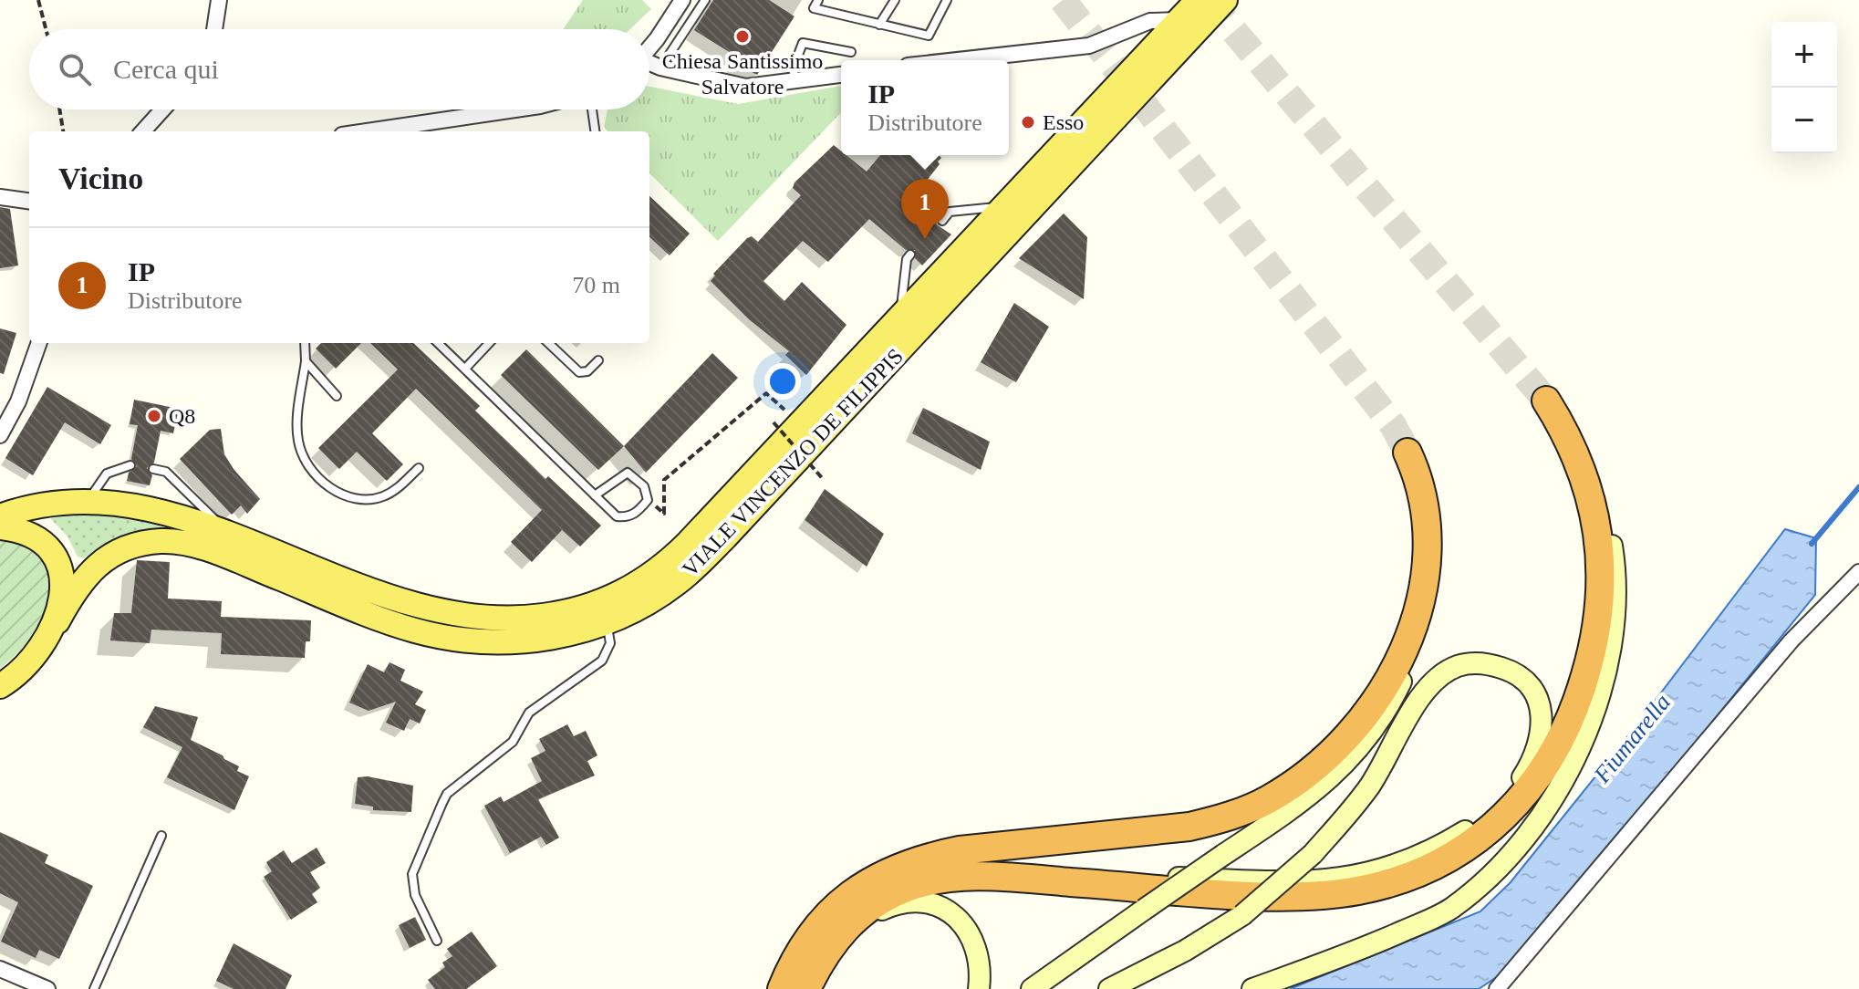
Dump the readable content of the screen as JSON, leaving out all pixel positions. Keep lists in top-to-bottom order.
{
  "streets": {
    "main road": ["VIALE VINCENZO DE FILIPPIS"]
  },
  "water": ["Fiumarella"],
  "places": ["Chiesa Santissimo Salvatore", "Esso", "Q8"],
  "page": {
    "map_buttons": ["+", "−"],
    "search": "Cerca qui",
    "popup": ["IP", "Distributore"],
    "heading": "Vicino",
    "pins": "1",
    "list": [
      {
        "mark": "1",
        "name": "IP",
        "note": "Distributore",
        "value": "70 m"
      }
    ]
  }
}
